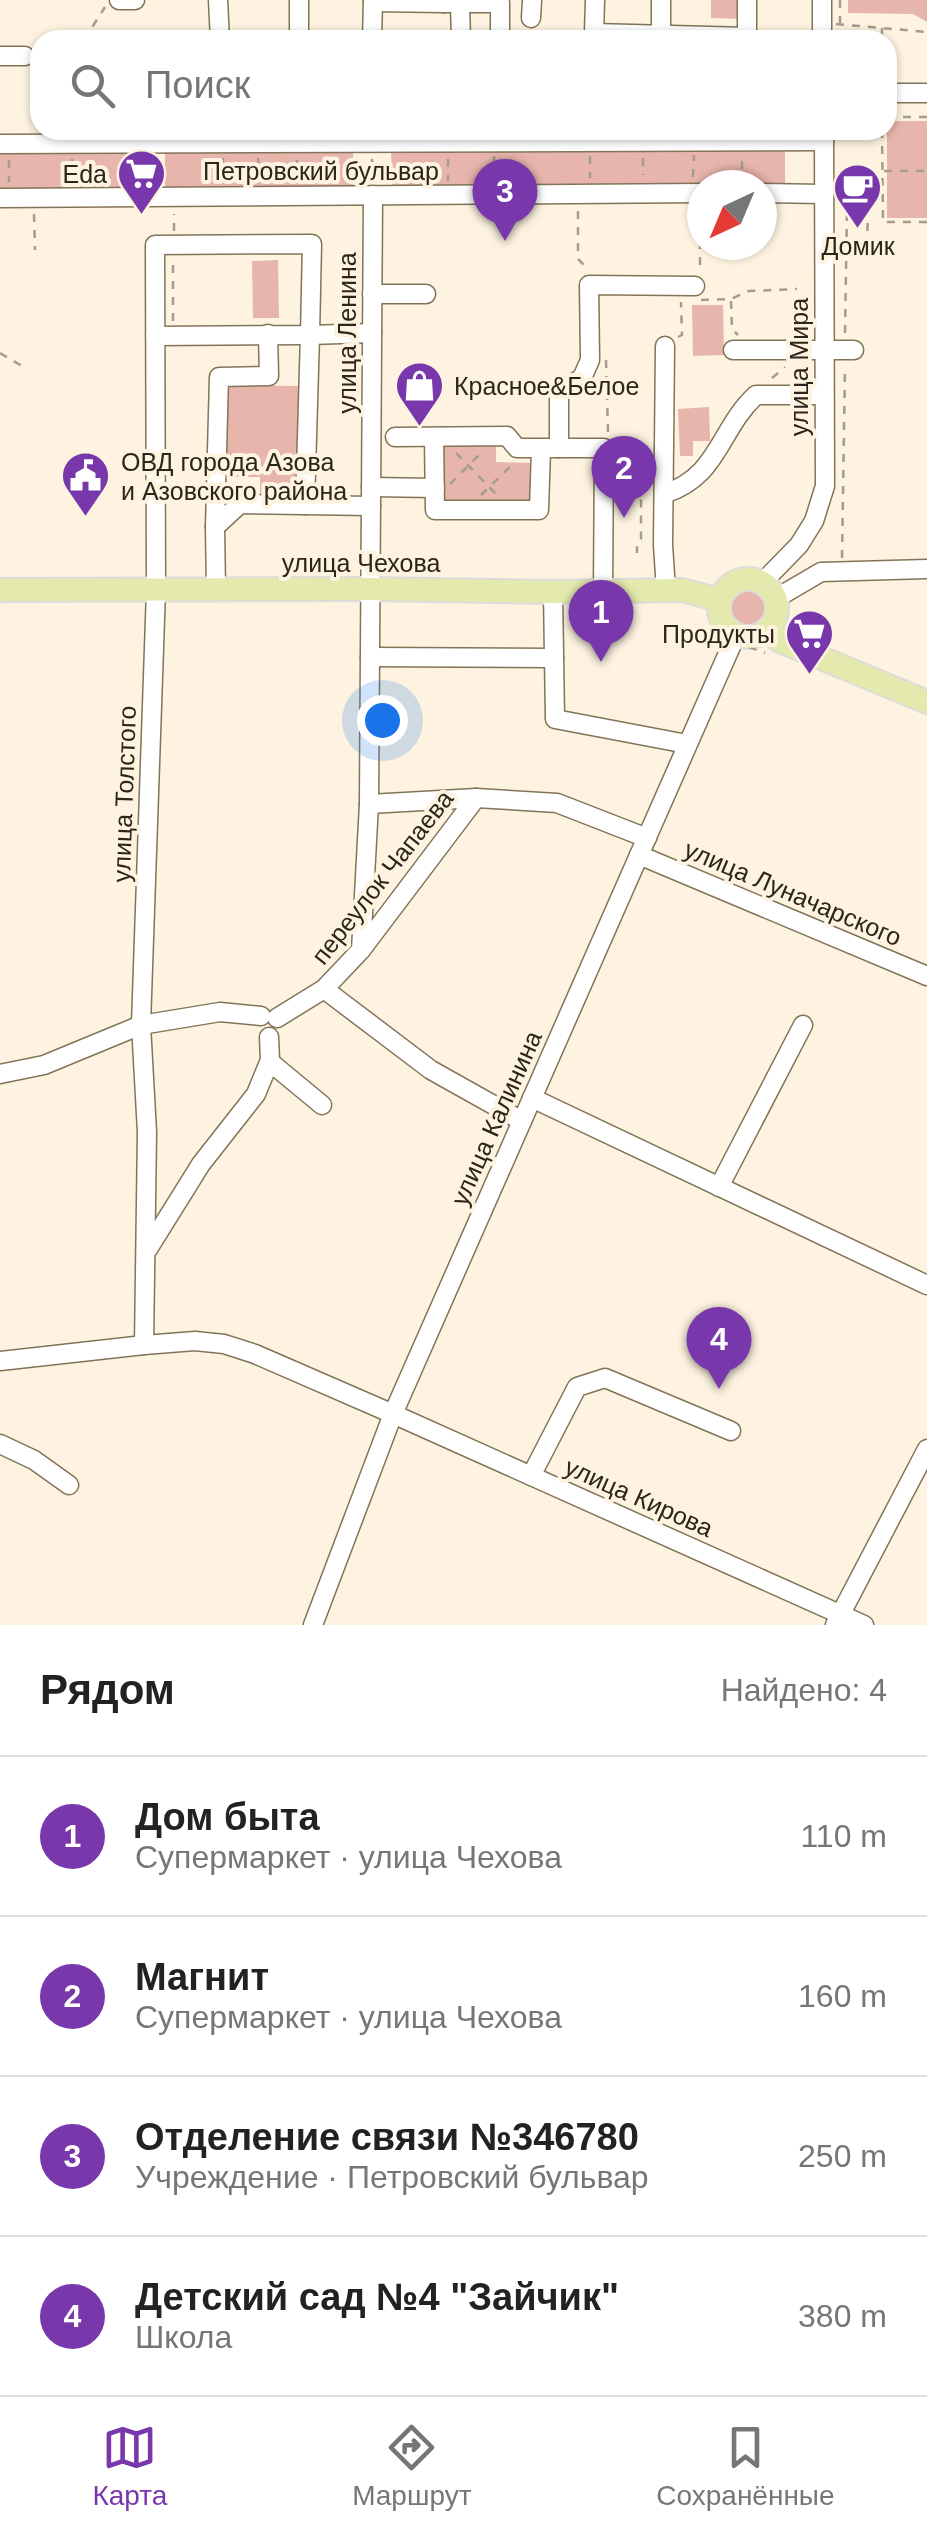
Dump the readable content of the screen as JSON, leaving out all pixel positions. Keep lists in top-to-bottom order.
{
  "streets": {
    "main road": ["улица Чехова"],
    "street": [
      "Петровский бульвар",
      "улица Ленина",
      "улица Мира",
      "улица Толстого",
      "переулок Чапаева",
      "улица Луначарского",
      "улица Калинина",
      "улица Кирова"
    ]
  },
  "crossings": [
    ["Петровский бульвар", "улица Ленина"],
    ["улица Ленина", "улица Чехова"],
    ["улица Ленина", "переулок Чапаева"],
    ["улица Мира", "улица Чехова"],
    ["улица Мира", "улица Калинина"],
    ["улица Чехова", "улица Толстого"],
    ["улица Чехова", "улица Калинина"],
    ["улица Толстого", "улица Кирова"],
    ["переулок Чапаева", "улица Луначарского"],
    ["переулок Чапаева", "улица Калинина"],
    ["улица Луначарского", "улица Калинина"],
    ["улица Калинина", "улица Кирова"]
  ],
  "places": {
    "supermarket": ["Eda", "Продукты"],
    "cafe": ["Домик"],
    "shop": ["Красное&Белое"],
    "public building": ["ОВД города Азова и Азовского района"]
  },
  "north": "bottom left",
  "page": {
    "search": "Поиск",
    "pins": [
      "3",
      "2",
      "1",
      "4"
    ],
    "heading": ["Рядом", "Найдено: 4"],
    "list": [
      {
        "mark": "1",
        "name": "Дом быта",
        "note": "Супермаркет · улица Чехова",
        "value": "110 m"
      },
      {
        "mark": "2",
        "name": "Магнит",
        "note": "Супермаркет · улица Чехова",
        "value": "160 m"
      },
      {
        "mark": "3",
        "name": "Отделение связи №346780",
        "note": "Учреждение · Петровский бульвар",
        "value": "250 m"
      },
      {
        "mark": "4",
        "name": "Детский сад №4 \"Зайчик\"",
        "note": "Школа",
        "value": "380 m"
      }
    ],
    "nav": ["Карта", "Маршрут", "Сохранённые"]
  }
}
